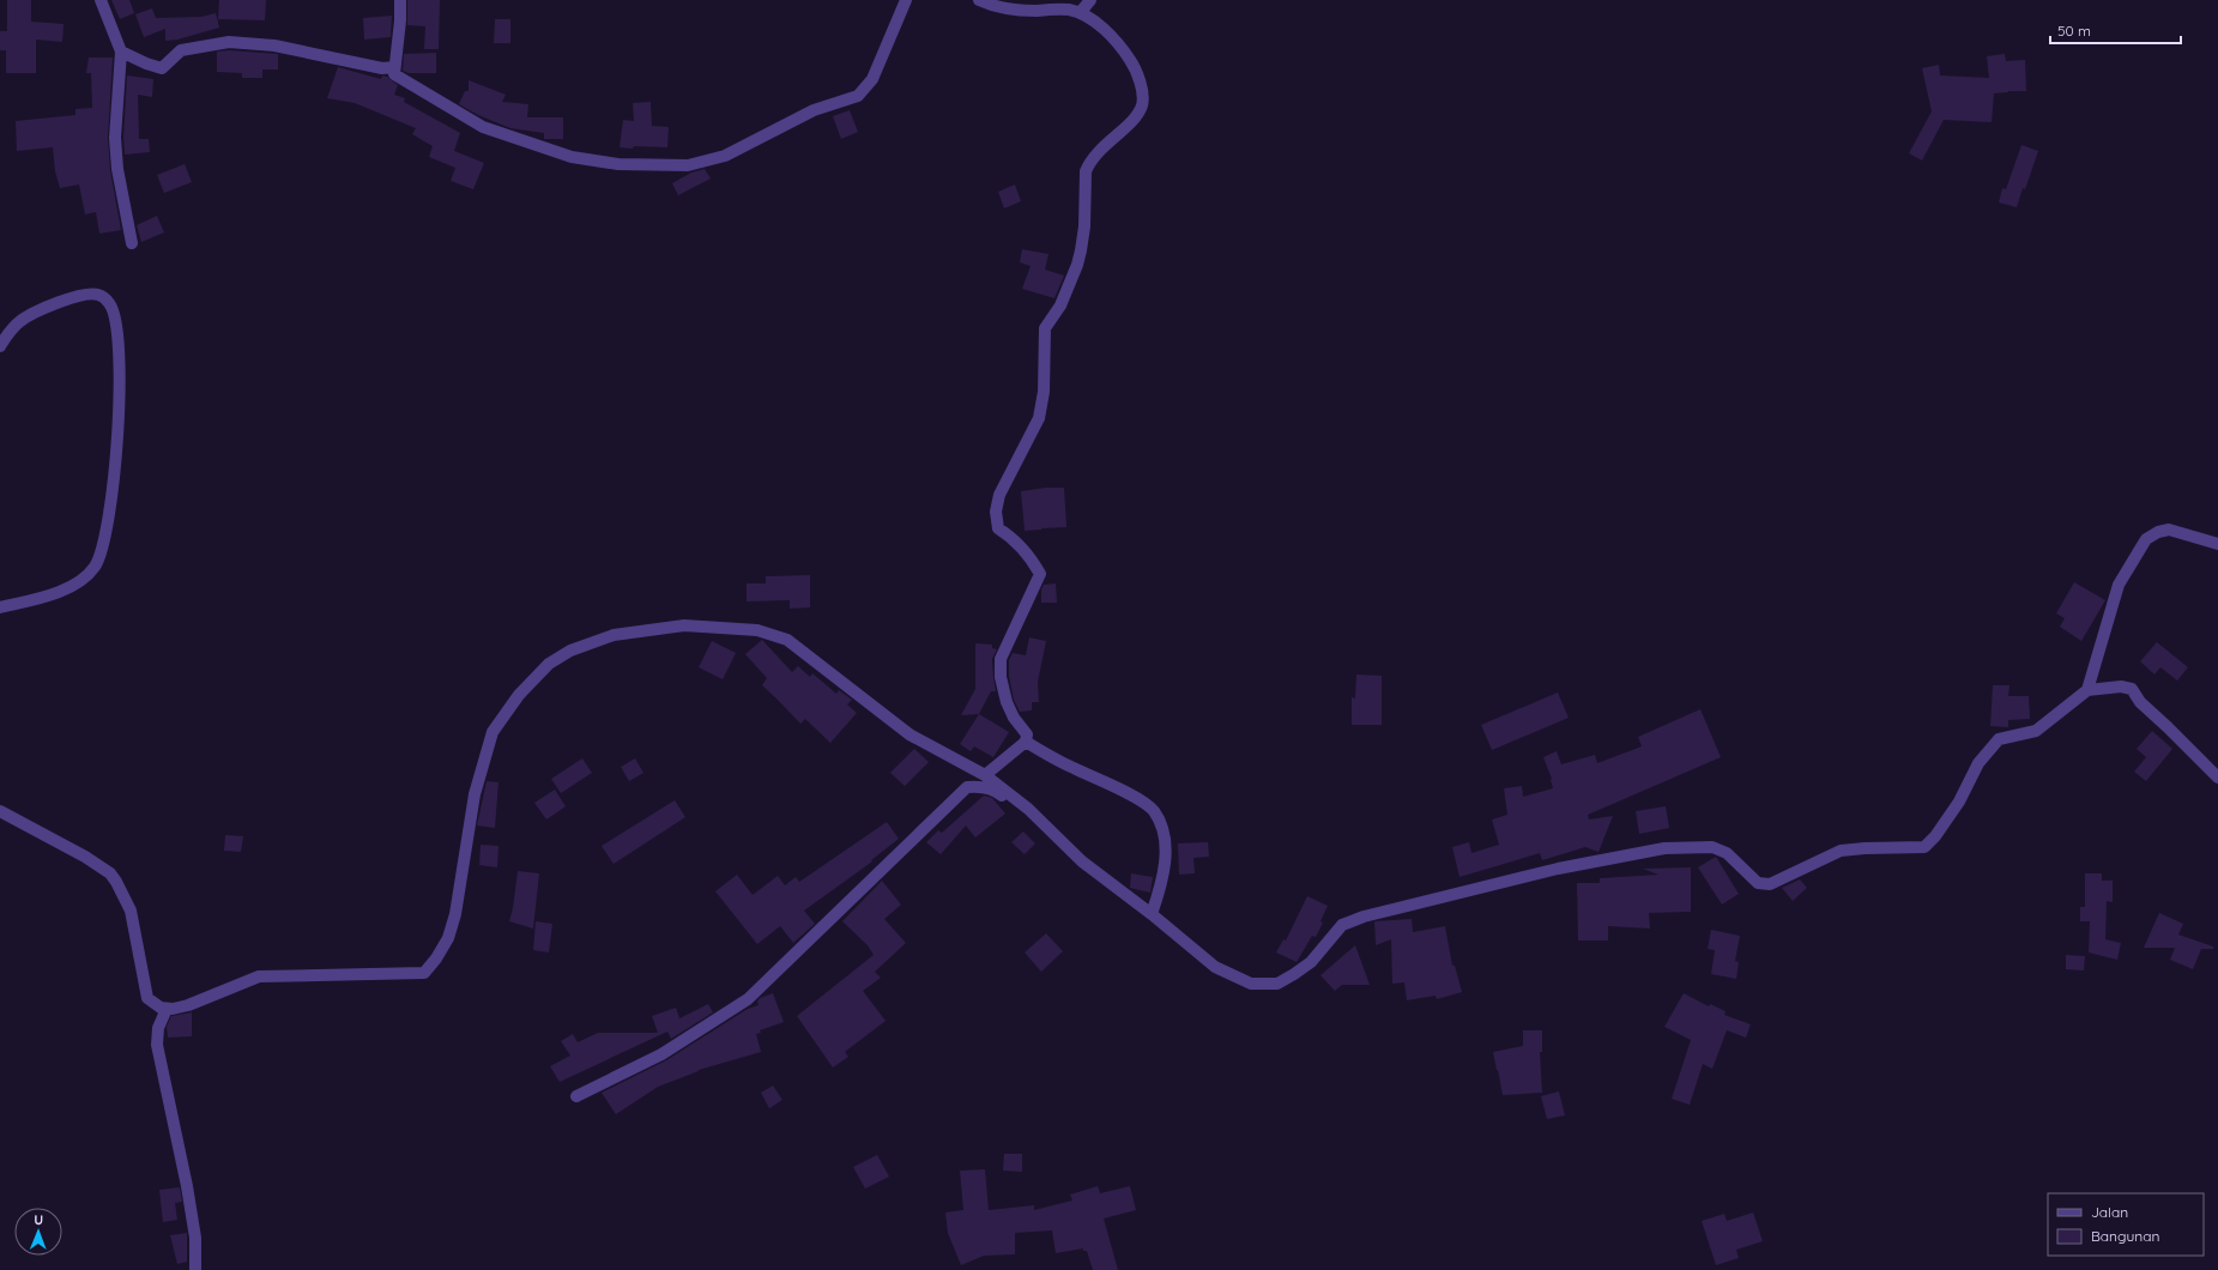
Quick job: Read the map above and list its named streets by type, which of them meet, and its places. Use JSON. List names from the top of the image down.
{
  "legend": ["Jalan", "Bangunan"],
  "scale_bar": "50 m",
  "north": "top"
}
